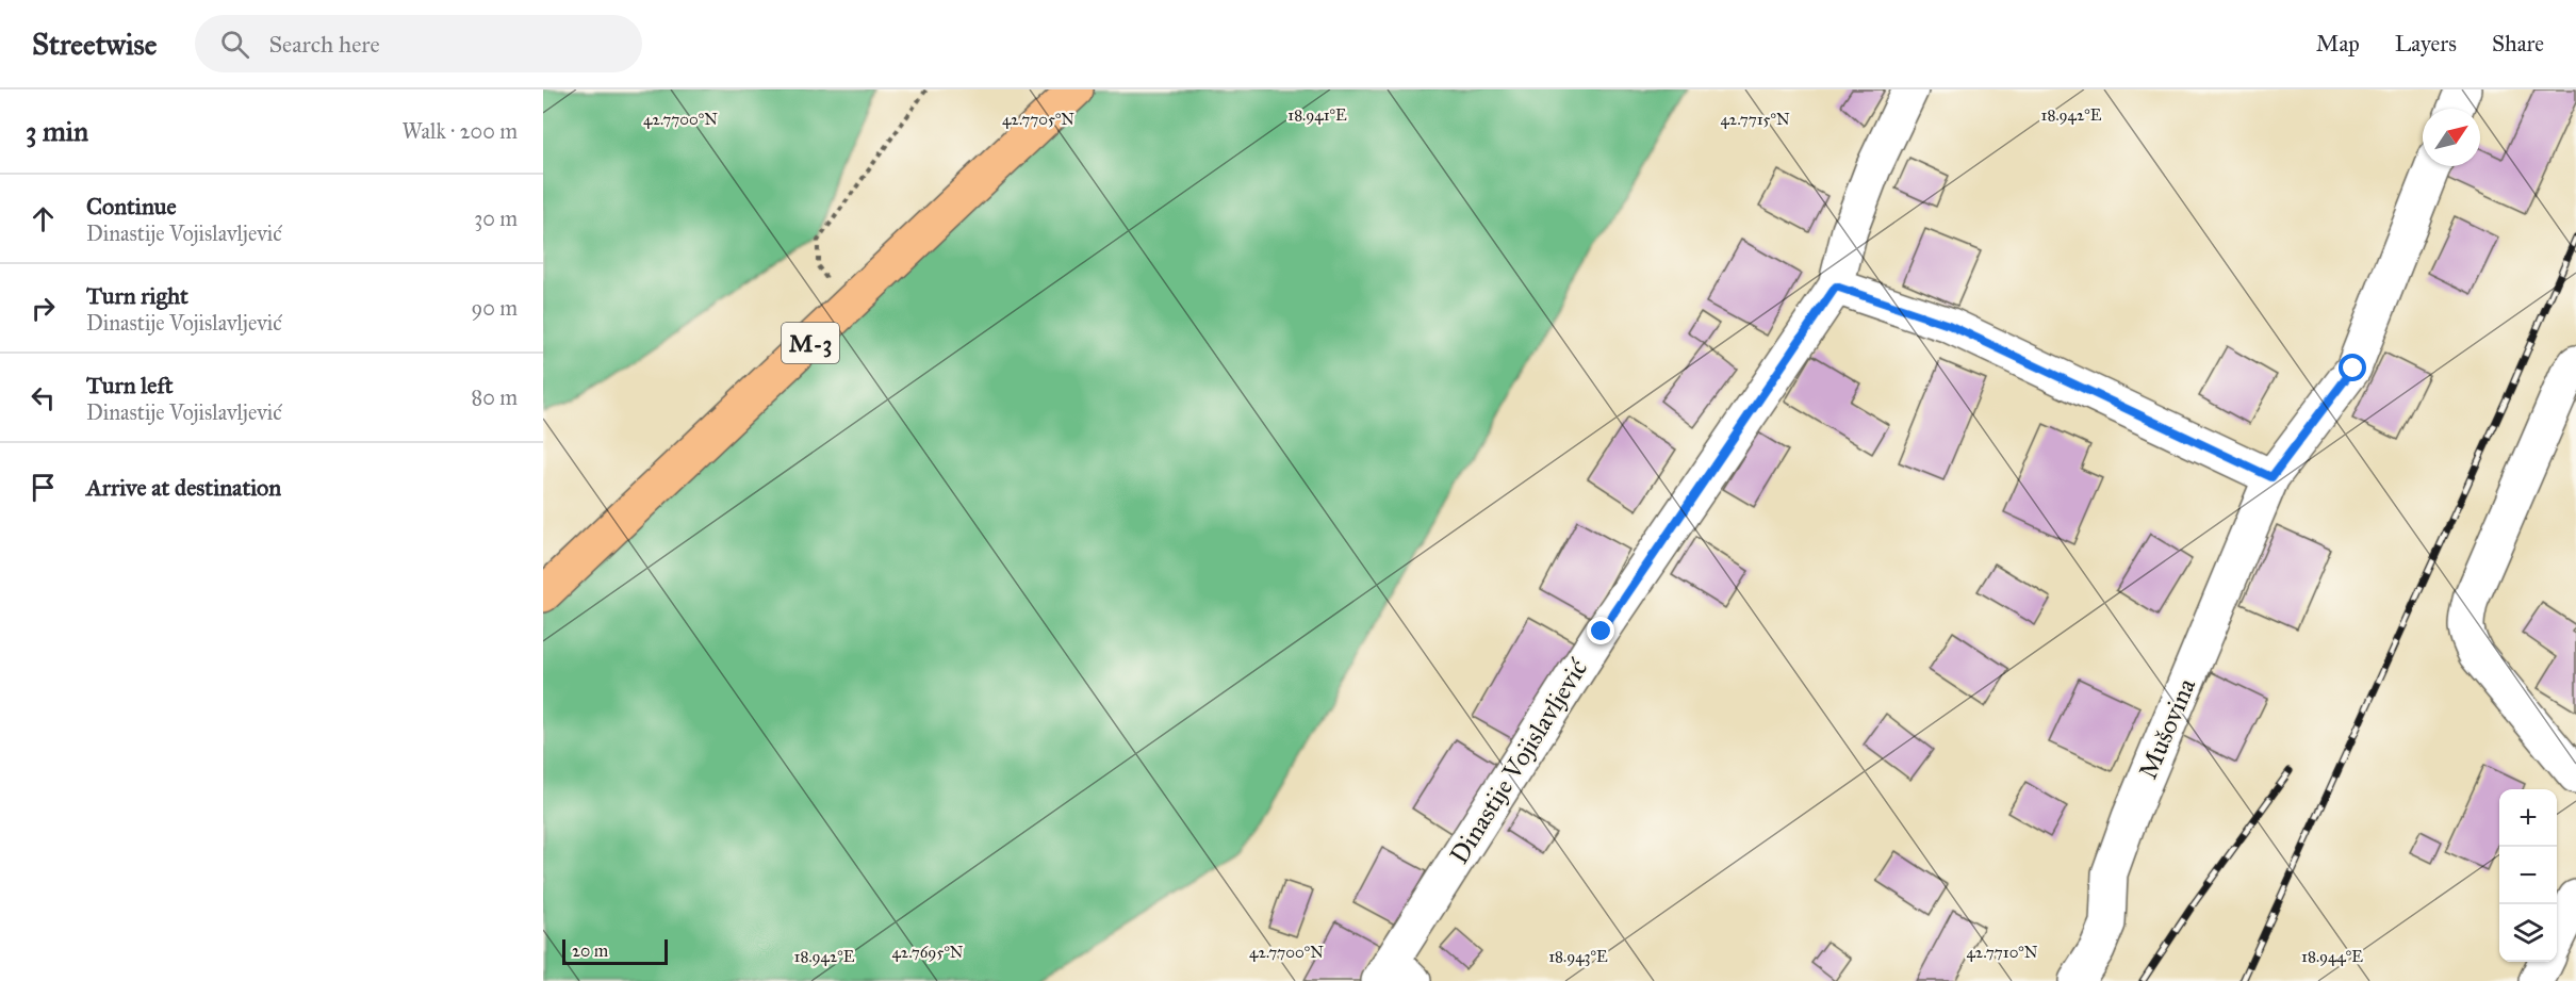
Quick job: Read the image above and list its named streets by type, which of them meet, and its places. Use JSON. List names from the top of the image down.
{
  "streets": {
    "main road": ["M-3"],
    "street": ["Mušovina", "Dinastije Vojislavljević"]
  },
  "scale_bar": "20 m",
  "north": "top right",
  "page": {
    "header": "Streetwise",
    "search": "Search here",
    "nav": ["Map", "Layers", "Share"],
    "heading": ["3 min", "Walk · 200 m"],
    "list": [
      ["Continue", "Dinastije Vojislavljević", "30 m"],
      ["Turn right", "Dinastije Vojislavljević", "90 m"],
      ["Turn left", "Dinastije Vojislavljević", "80 m"],
      "Arrive at destination"
    ],
    "map_buttons": ["+", "−"],
    "scale": "20 m"
  },
  "coordinates": [
    "18.942°E",
    "18.941°E",
    "42.7700°N",
    "42.7705°N",
    "42.7715°N",
    "42.7695°N",
    "42.7710°N",
    "18.943°E",
    "18.944°E"
  ]
}
